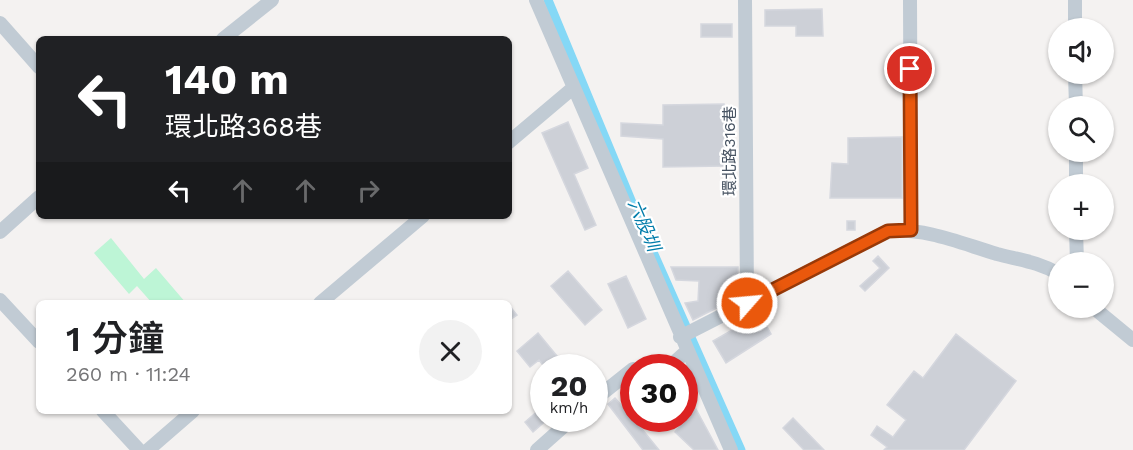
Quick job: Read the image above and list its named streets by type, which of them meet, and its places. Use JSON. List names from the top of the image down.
{
  "streets": {
    "street": ["環北路316巷"]
  },
  "water": ["六股圳"],
  "page": {
    "map_buttons": ["+", "−"],
    "turn": ["140 m", "環北路368巷"],
    "heading": ["1 分鐘", "260 m · 11:24"],
    "speed": "20 km/h",
    "limit": "30"
  }
}
